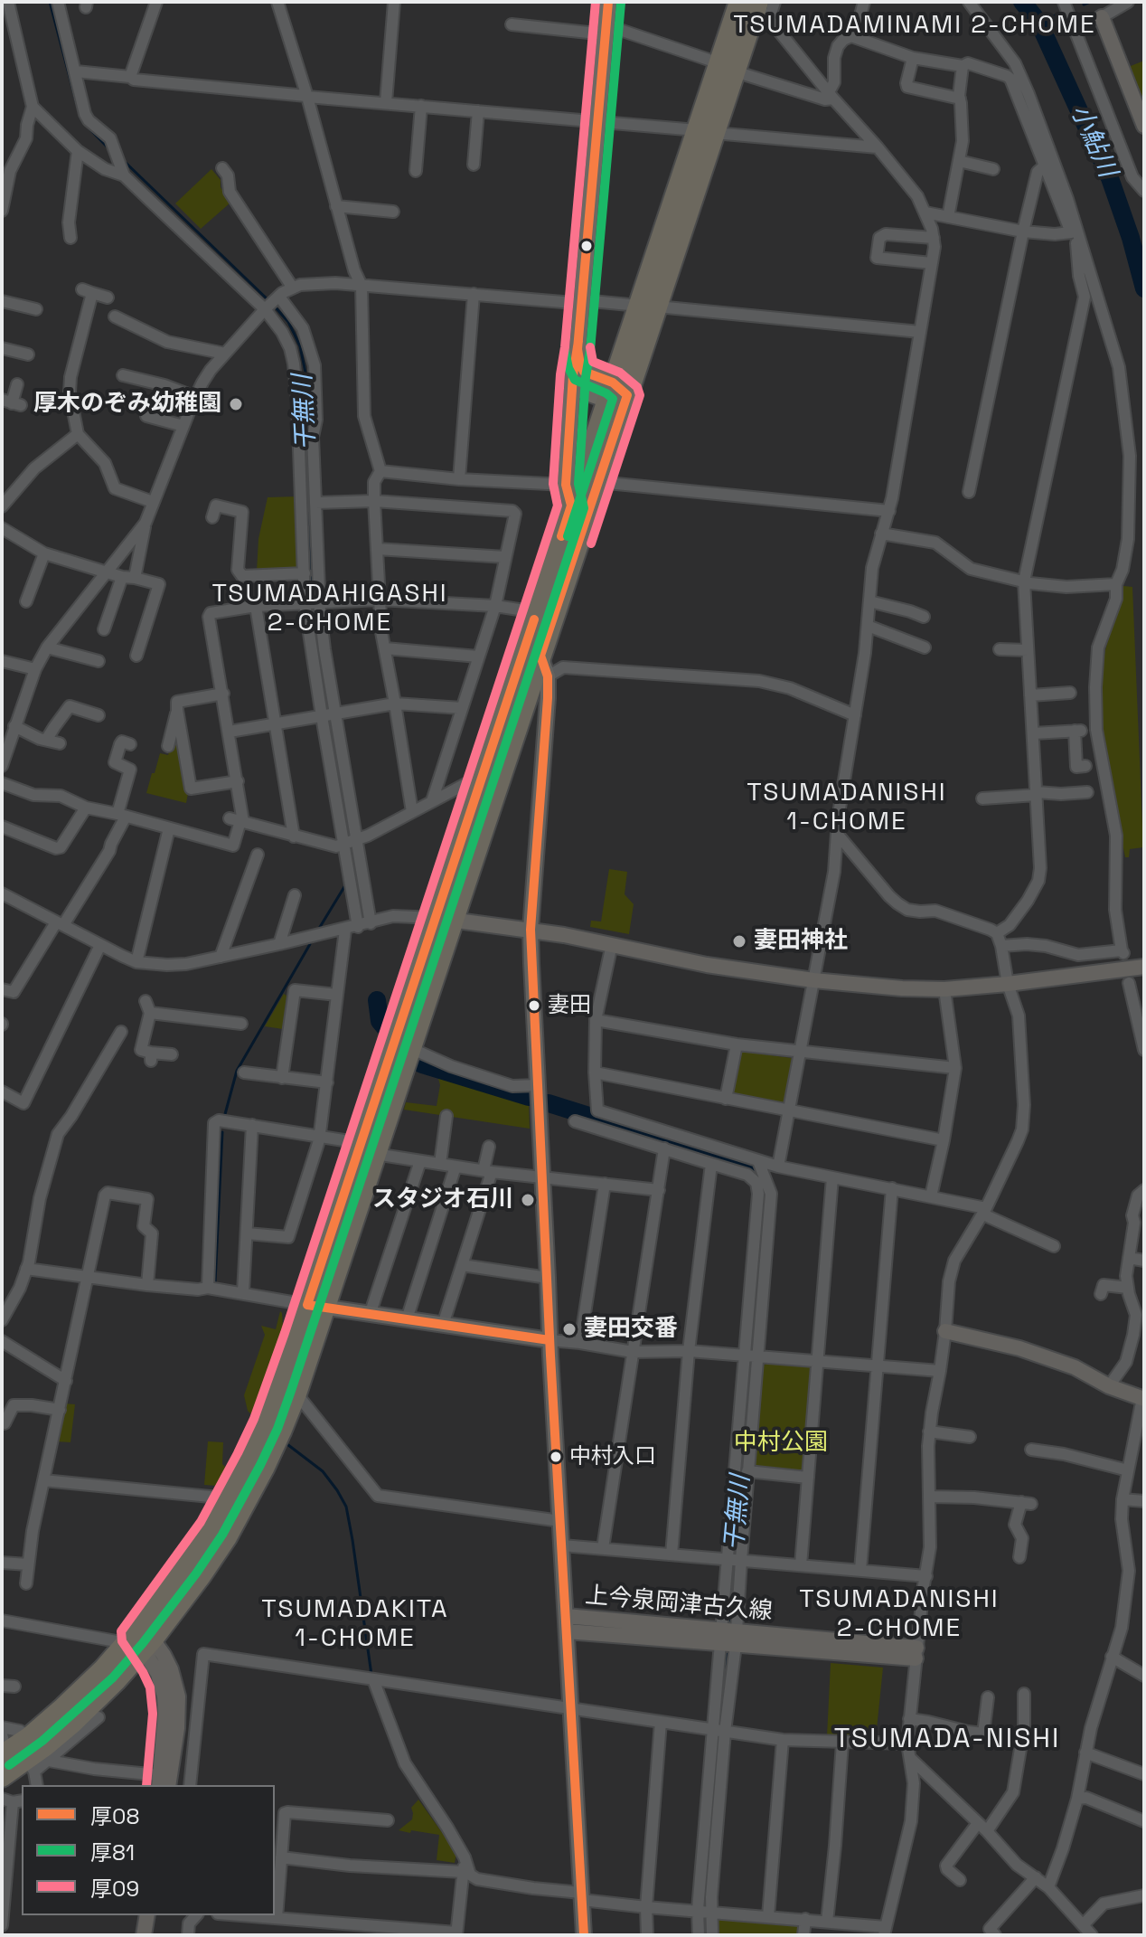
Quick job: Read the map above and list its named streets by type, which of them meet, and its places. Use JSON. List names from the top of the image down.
{
  "streets": {
    "street": ["上今泉岡津古久線"]
  },
  "districts": [
    "TSUMADAMINAMI 2-CHOME",
    "TSUMADAHIGASHI 2-CHOME",
    "TSUMADANISHI 1-CHOME",
    "TSUMADANISHI 2-CHOME",
    "TSUMADAKITA 1-CHOME",
    "TSUMADA-NISHI"
  ],
  "water": ["小鮎川", "干無川"],
  "parks": ["中村公園"],
  "places": [
    "厚木のぞみ幼稚園",
    "妻田神社",
    "妻田",
    "スタジオ石川",
    "妻田交番",
    "中村入口"
  ],
  "lines": ["transit line 厚08", "transit line 厚09", "transit line 厚81"],
  "legend": ["厚08", "厚81", "厚09"]
}
